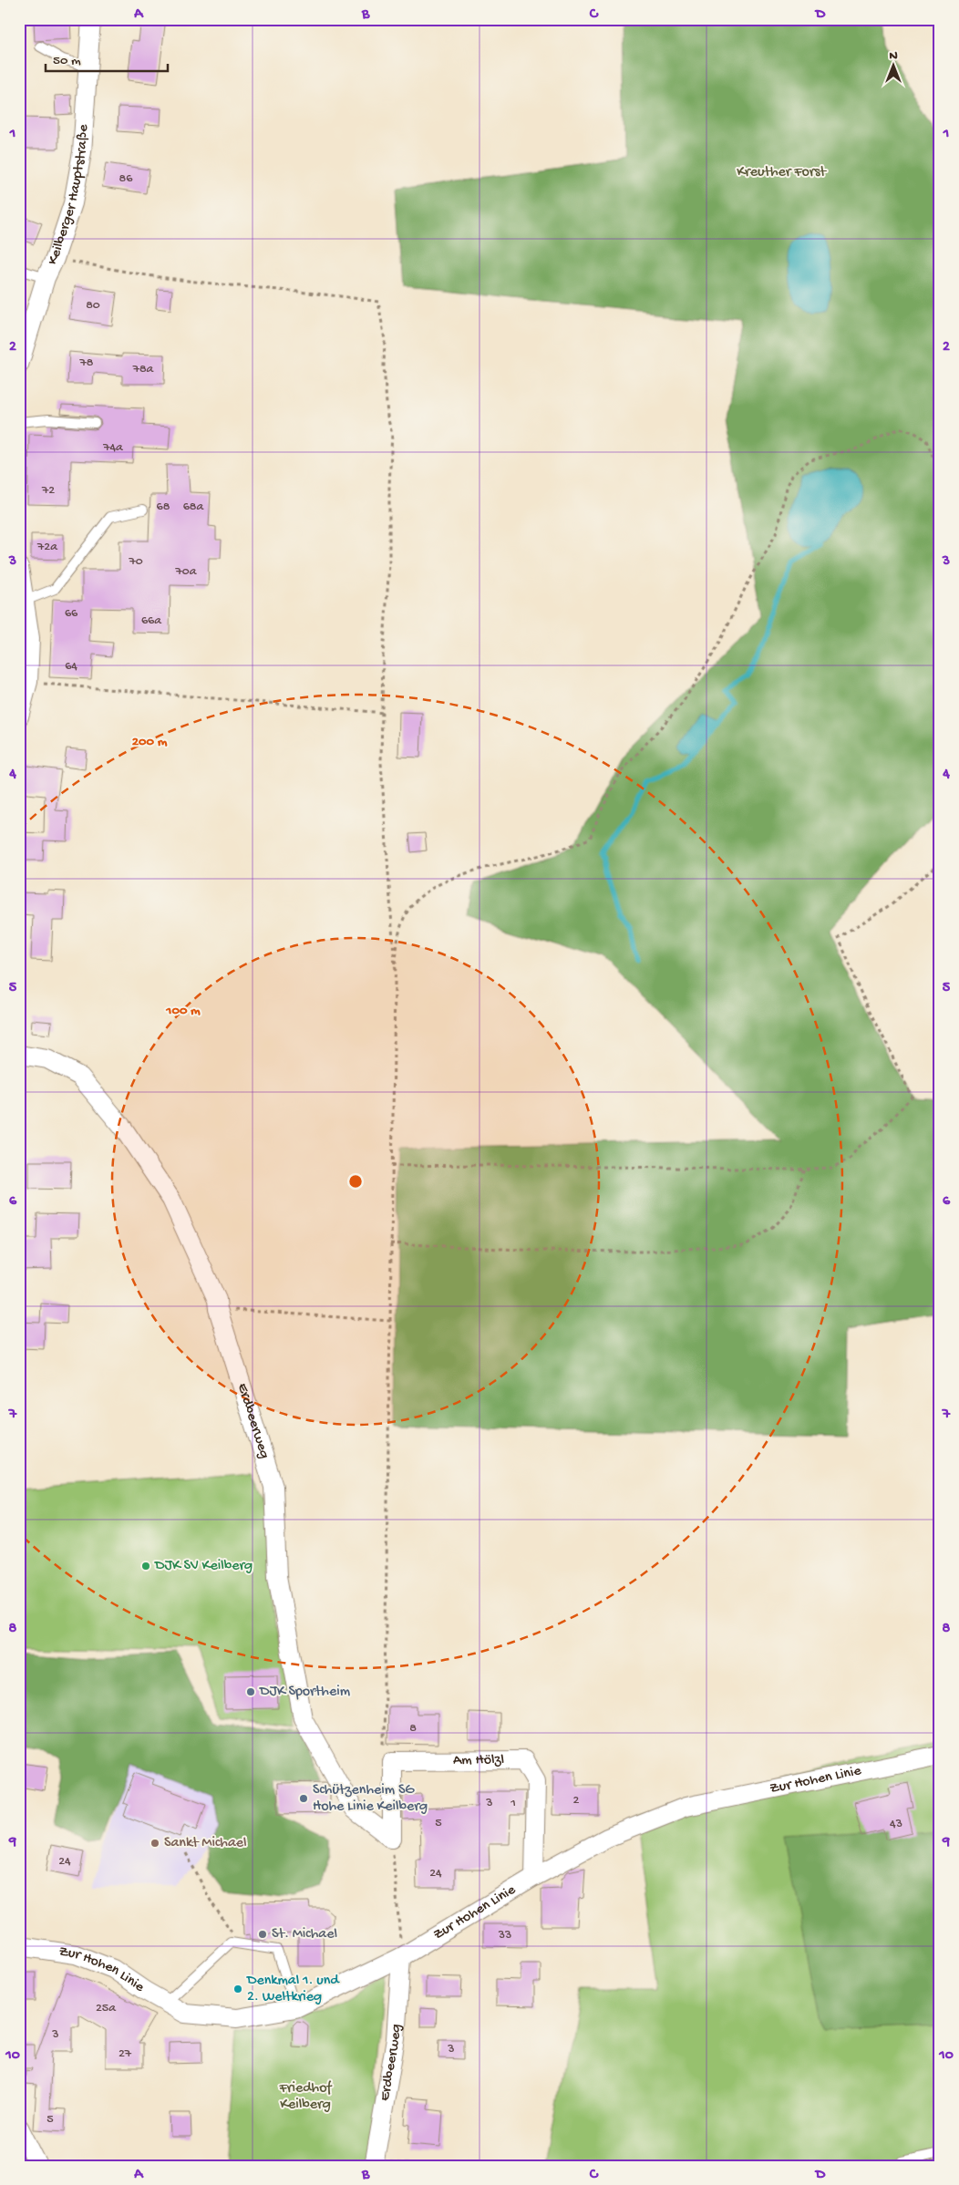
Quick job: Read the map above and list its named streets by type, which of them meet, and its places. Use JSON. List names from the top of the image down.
{
  "streets": {
    "street": [
      "Keilberger Hauptstraße",
      "Erdbeerweg",
      "Am Hölzl",
      "Zur Hohen Linie"
    ]
  },
  "crossings": [
    ["Erdbeerweg", "Zur Hohen Linie"],
    ["Am Hölzl", "Zur Hohen Linie"]
  ],
  "parks": ["Kreuther Forst", "Friedhof Keilberg"],
  "places": [
    "DJK SV Keilberg",
    "DJK Sportheim",
    "Schützenheim SG Hohe Linie Keilberg",
    "Sankt Michael",
    "St. Michael",
    "Denkmal 1. und 2. Weltkrieg"
  ],
  "house_numbers": [
    "86",
    "80",
    "78",
    "78a",
    "74a",
    "72",
    "68",
    "68a",
    "72a",
    "70",
    "70a",
    "66",
    "66a",
    "64",
    "8",
    "2",
    "3",
    "1",
    "5",
    "43",
    "24",
    "24",
    "33",
    "25a",
    "3",
    "3",
    "27",
    "5"
  ],
  "scale_bar": "50 m",
  "north": "top",
  "grid": {
    "columns": [
      "A",
      "B",
      "C",
      "D"
    ],
    "rows": [
      "1",
      "2",
      "3",
      "4",
      "5",
      "6",
      "7",
      "8",
      "9",
      "10"
    ]
  },
  "rings": ["200 m", "100 m"]
}
